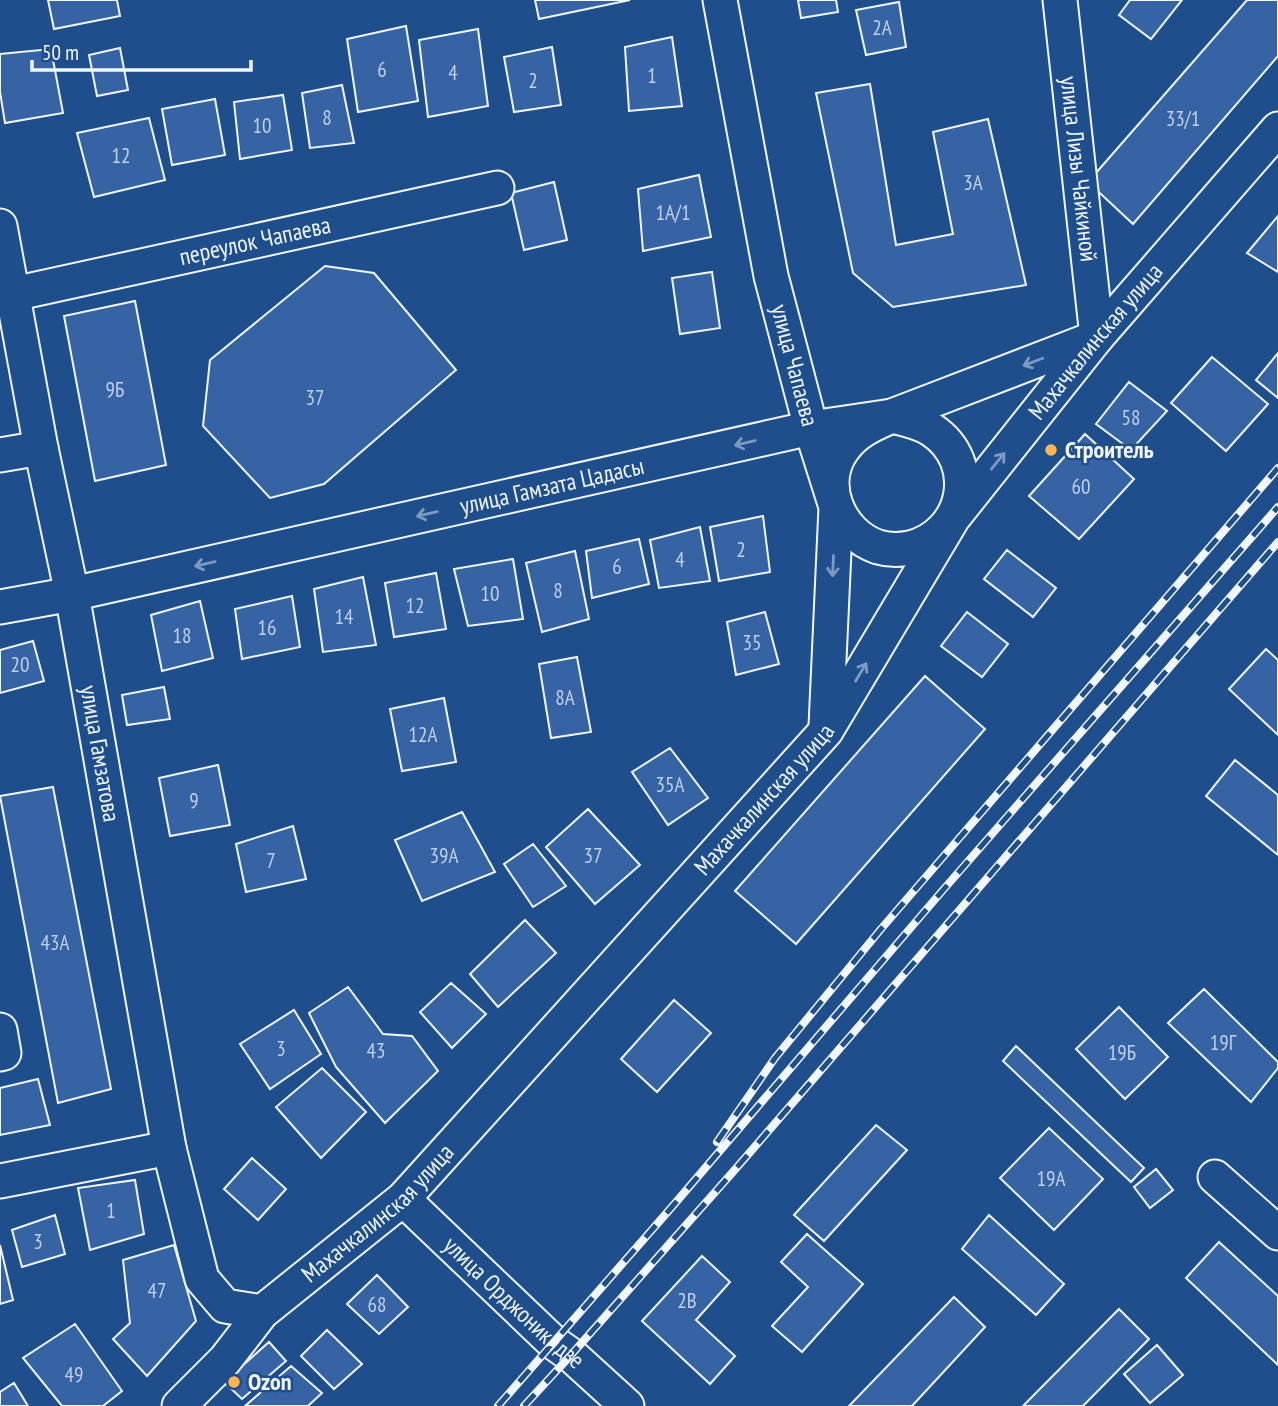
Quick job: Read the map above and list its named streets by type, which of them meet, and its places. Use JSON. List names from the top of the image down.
{
  "streets": {
    "street": [
      "улица Лизы Чайкиной",
      "переулок Чапаева",
      "Махачкалинская улица",
      "улица Чапаева",
      "улица Гамзата Цадасы",
      "улица Гамзатова",
      "улица Орджоникидзе"
    ]
  },
  "crossings": [
    ["улица Лизы Чайкиной", "Махачкалинская улица"],
    ["улица Лизы Чайкиной", "улица Гамзата Цадасы"],
    ["переулок Чапаева", "улица Гамзатова"],
    ["Махачкалинская улица", "улица Чапаева"],
    ["Махачкалинская улица", "улица Гамзата Цадасы"],
    ["Махачкалинская улица", "улица Гамзатова"],
    ["Махачкалинская улица", "улица Орджоникидзе"],
    ["улица Чапаева", "улица Гамзата Цадасы"],
    ["улица Гамзата Цадасы", "улица Гамзатова"]
  ],
  "one_way": ["улица Гамзата Цадасы"],
  "places": ["Строитель", "Ozon"],
  "house_numbers": [
    "2А",
    "6",
    "4",
    "1",
    "2",
    "8",
    "33/1",
    "10",
    "12",
    "3А",
    "1А/1",
    "9Б",
    "37",
    "58",
    "60",
    "2",
    "4",
    "6",
    "8",
    "10",
    "12",
    "14",
    "16",
    "18",
    "35",
    "20",
    "8А",
    "12А",
    "35А",
    "9",
    "39А",
    "37",
    "7",
    "43А",
    "19Г",
    "3",
    "43",
    "19Б",
    "19А",
    "1",
    "3",
    "47",
    "2В",
    "68",
    "49"
  ],
  "scale_bar": "50 m"
}
